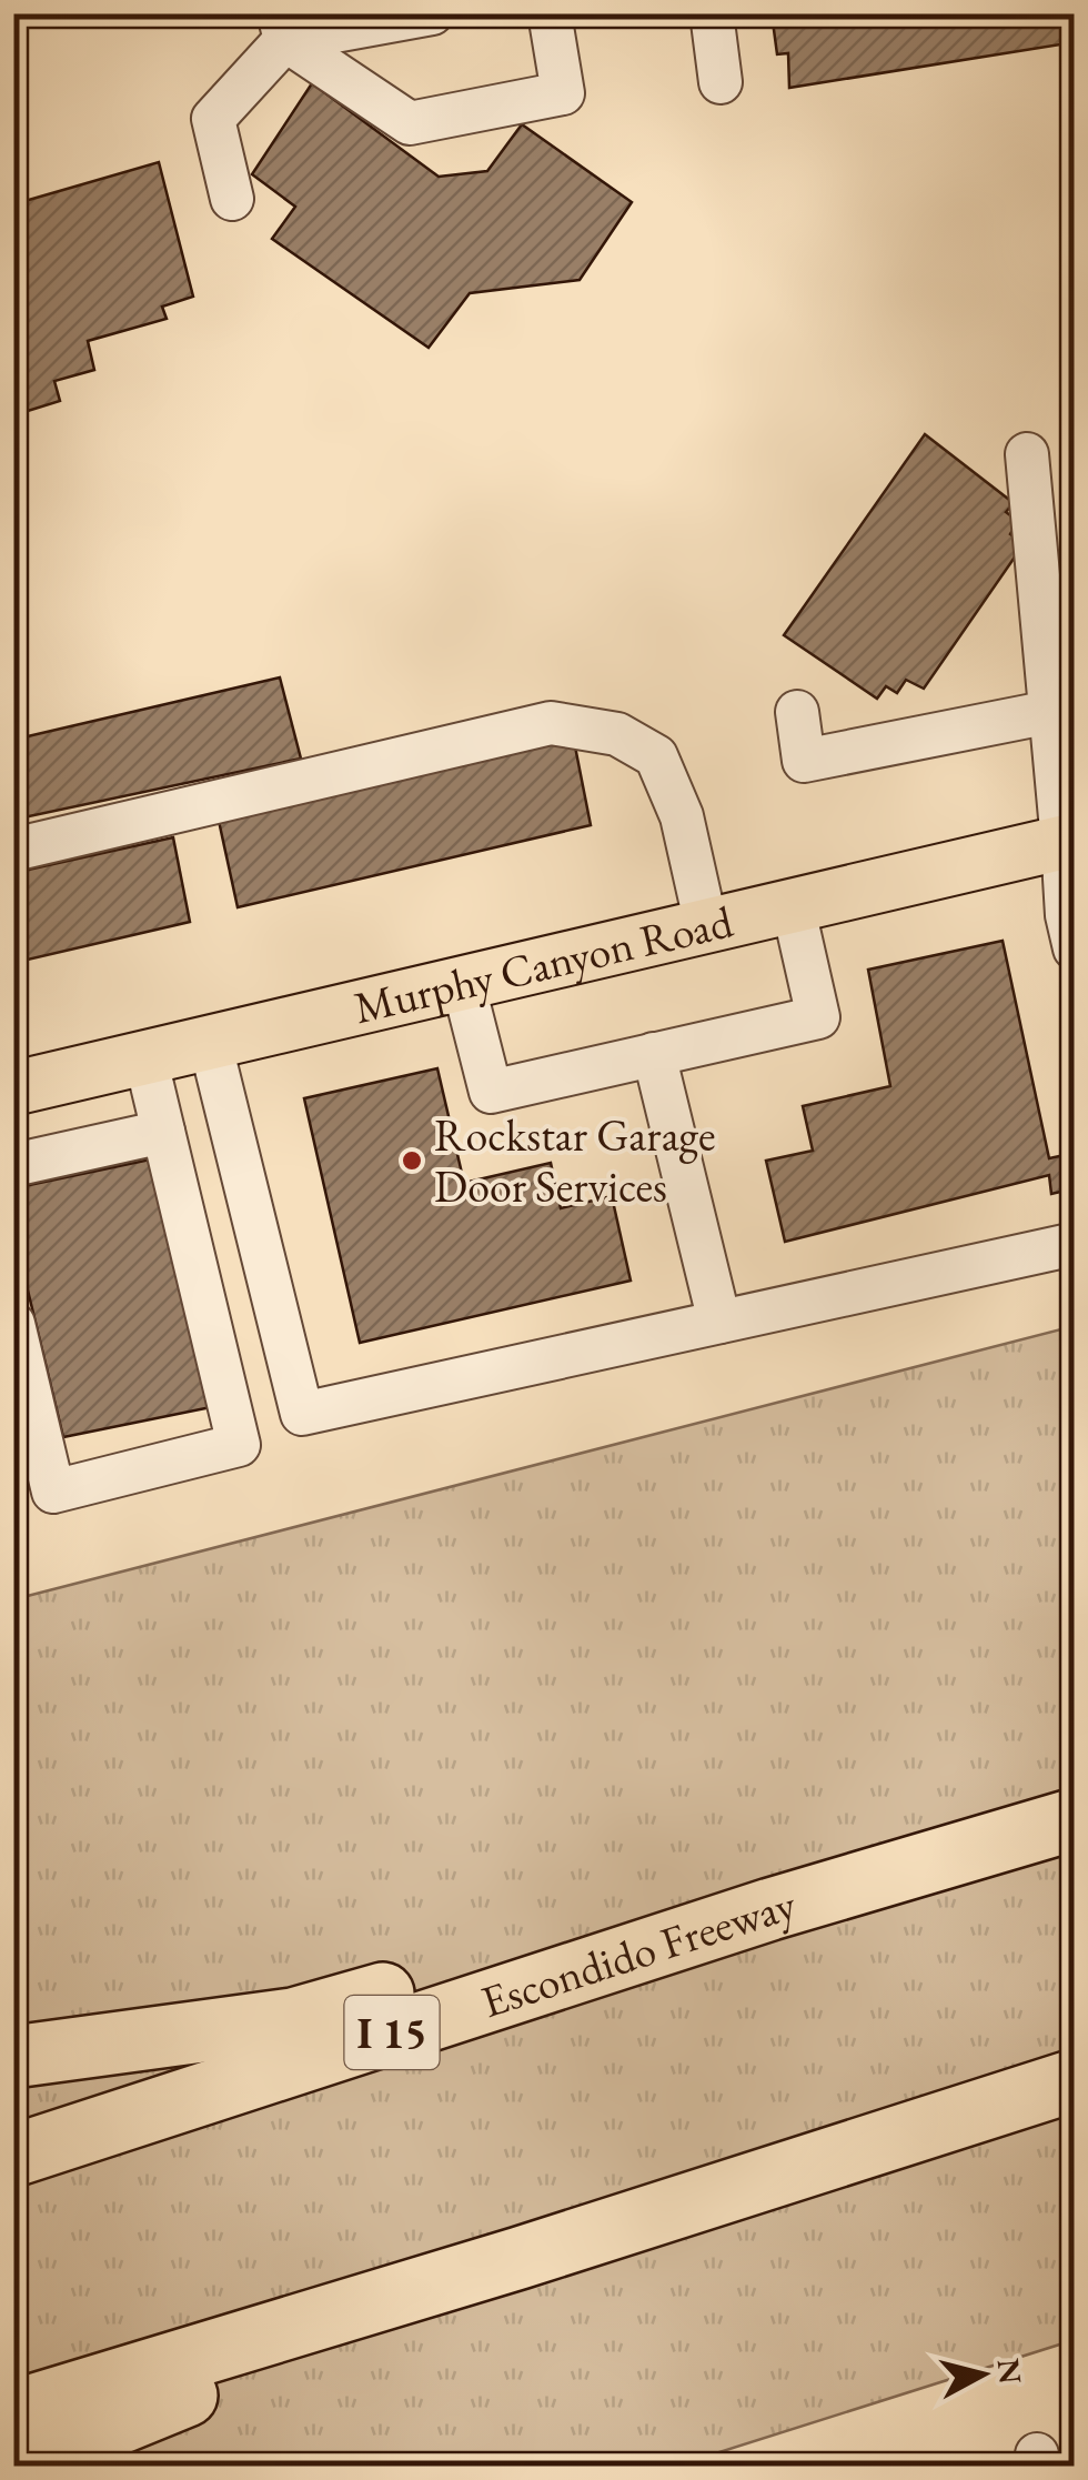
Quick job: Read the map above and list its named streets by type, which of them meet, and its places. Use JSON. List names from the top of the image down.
{
  "streets": {
    "highway": ["Escondido Freeway", "I 15"],
    "main road": ["Murphy Canyon Road"]
  },
  "places": ["Rockstar Garage Door Services"],
  "north": "right"
}
